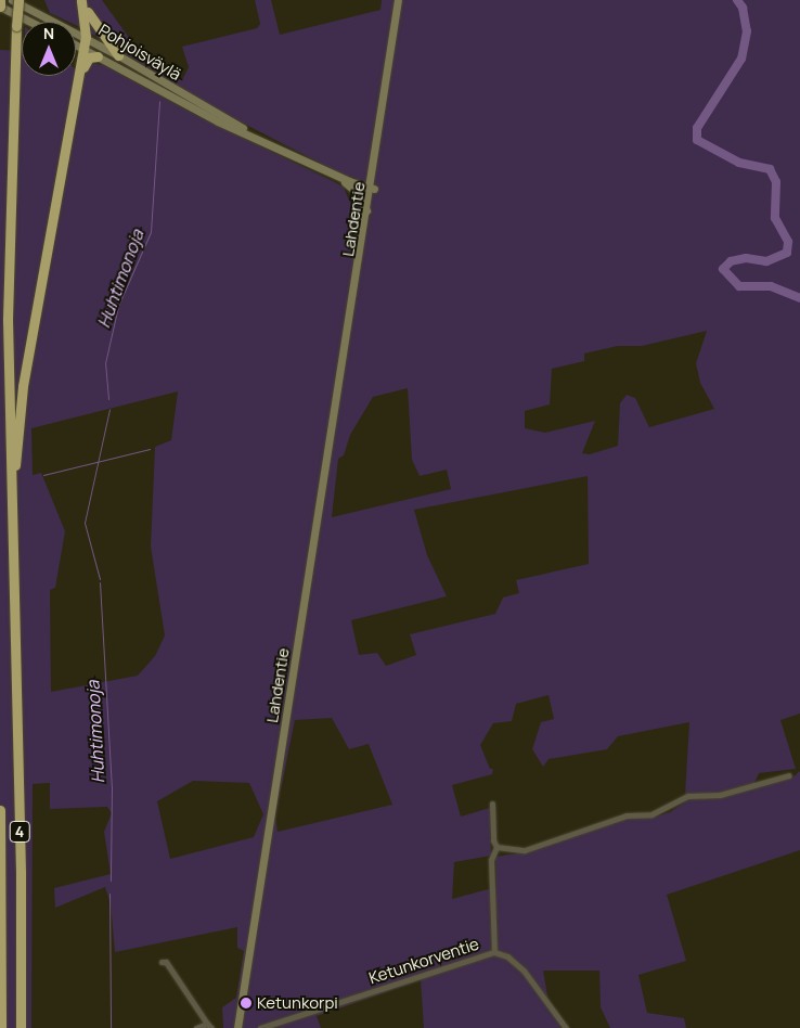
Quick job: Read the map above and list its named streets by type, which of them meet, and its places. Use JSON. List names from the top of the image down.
{
  "streets": {
    "highway": ["4"],
    "main road": ["Pohjoisväylä", "Lahdentie"],
    "street": ["Ketunkorventie"]
  },
  "crossings": [
    ["Pohjoisväylä", "Lahdentie"]
  ],
  "water": ["Huhtimonoja"],
  "places": ["Ketunkorpi"],
  "north": "top"
}
